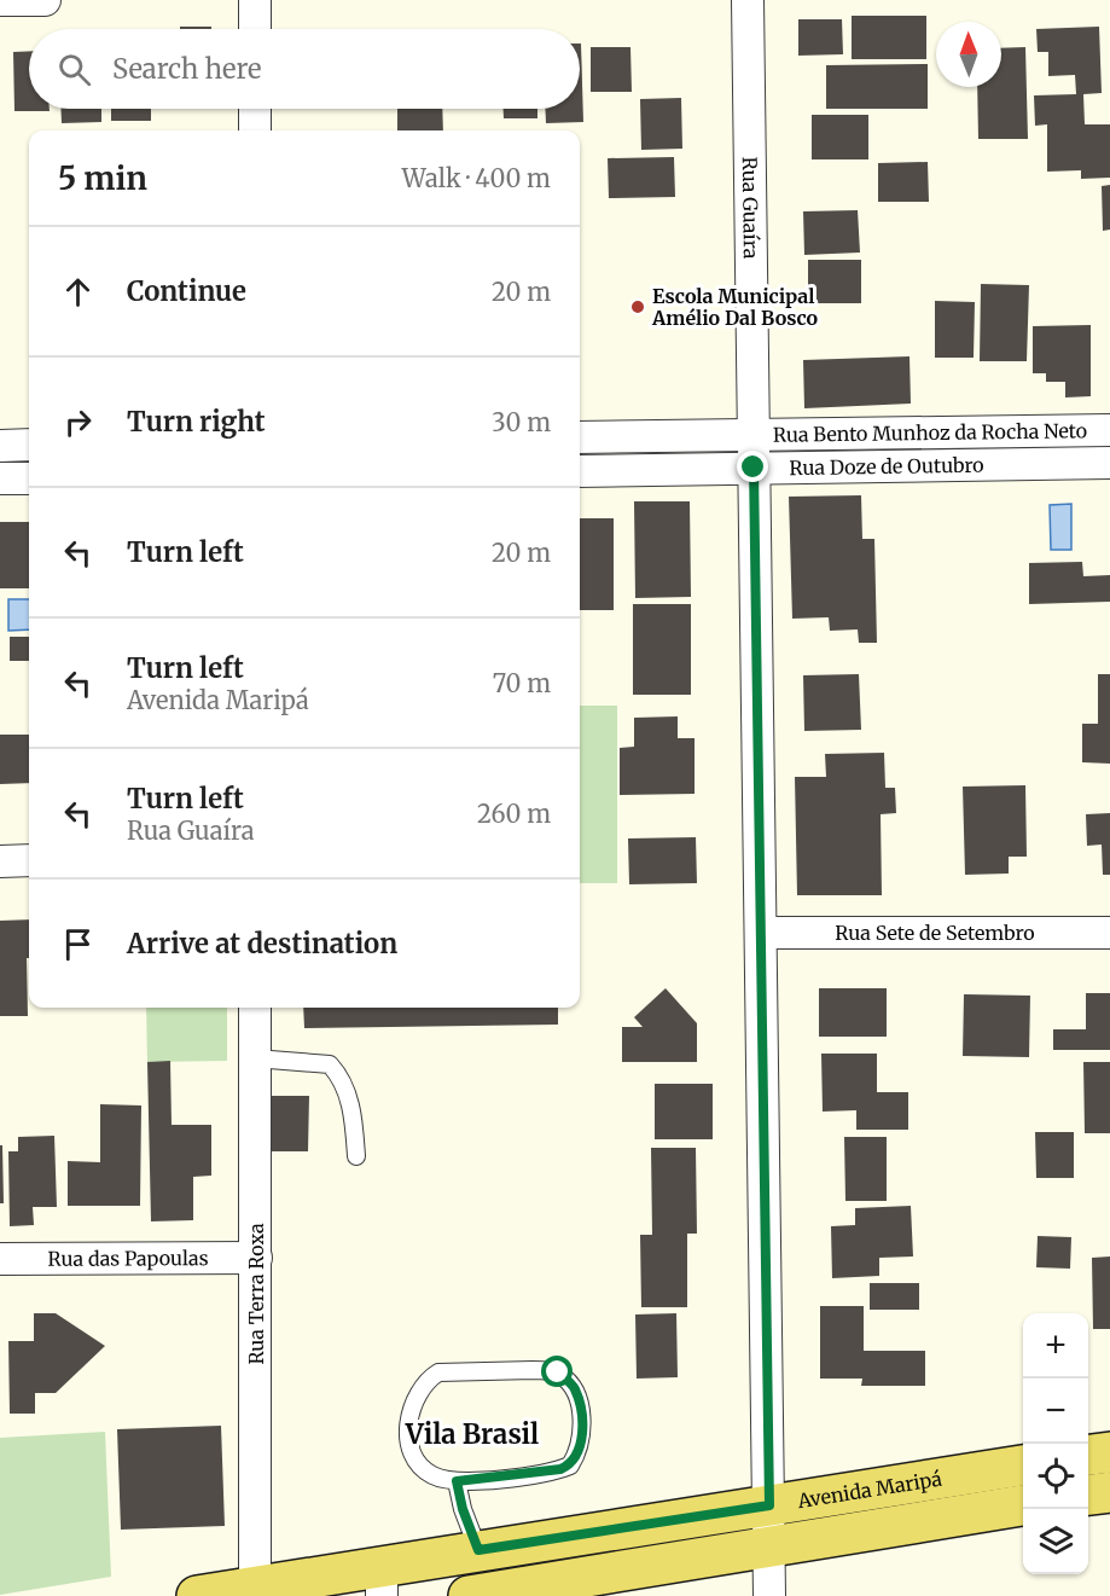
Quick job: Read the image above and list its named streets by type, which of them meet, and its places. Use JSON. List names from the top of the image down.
{
  "streets": {
    "main road": ["Avenida Maripá"],
    "street": [
      "Rua Guaíra",
      "Rua Bento Munhoz da Rocha Neto",
      "Rua Doze de Outubro",
      "Rua Sete de Setembro",
      "Rua das Papoulas",
      "Rua Terra Roxa"
    ]
  },
  "crossings": [
    ["Rua Guaíra", "Rua Bento Munhoz da Rocha Neto"],
    ["Rua Guaíra", "Rua Doze de Outubro"],
    ["Rua Guaíra", "Rua Sete de Setembro"],
    ["Rua Guaíra", "Avenida Maripá"],
    ["Rua das Papoulas", "Rua Terra Roxa"],
    ["Rua Terra Roxa", "Avenida Maripá"]
  ],
  "districts": ["Vila Brasil"],
  "places": ["Escola Municipal Amélio Dal Bosco"],
  "north": "top",
  "page": {
    "search": "Search here",
    "heading": ["5 min", "Walk · 400 m"],
    "list": [
      ["Continue", "20 m"],
      ["Turn right", "30 m"],
      ["Turn left", "20 m"],
      ["Turn left", "Avenida Maripá", "70 m"],
      ["Turn left", "Rua Guaíra", "260 m"],
      "Arrive at destination"
    ],
    "map_buttons": ["+", "−"]
  }
}
